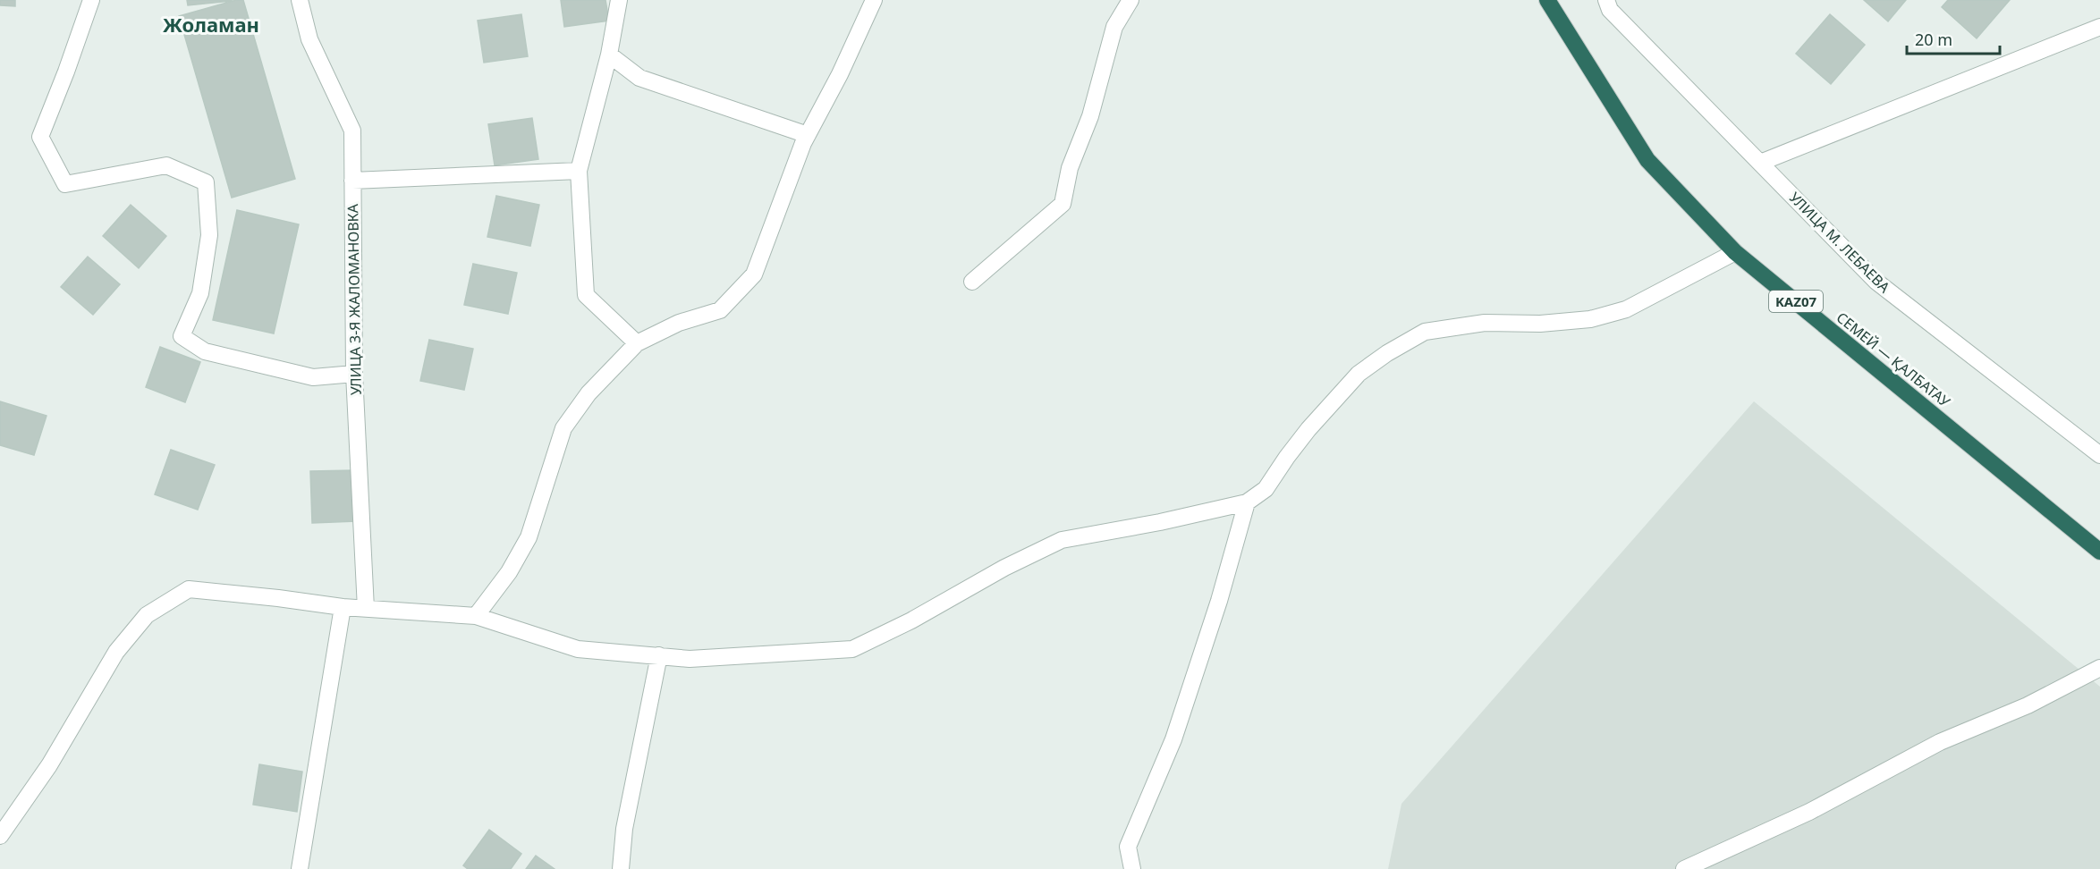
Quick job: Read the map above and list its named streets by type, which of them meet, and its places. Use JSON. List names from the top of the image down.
{
  "streets": {
    "highway": ["KAZ07", "СЕМЕЙ — ҚАЛБАТАУ"],
    "street": ["УЛИЦА М. ЛЕБАЕВА", "УЛИЦА 3-Я ЖАЛОМАНОВКА"]
  },
  "districts": ["Жоламан"],
  "scale_bar": "20 m"
}
